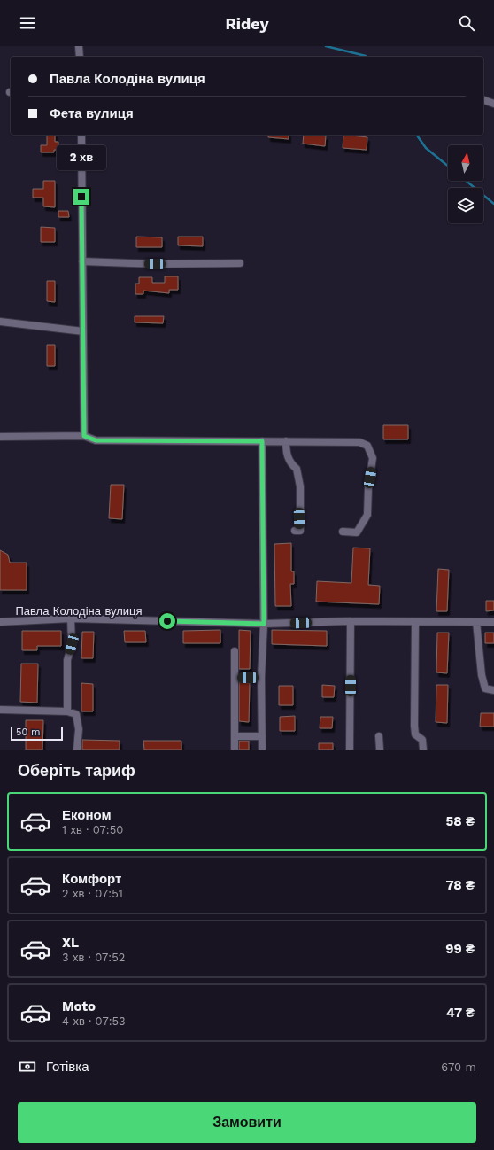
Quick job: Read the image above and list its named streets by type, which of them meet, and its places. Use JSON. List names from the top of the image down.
{
  "streets": {
    "street": ["Павла Колодіна вулиця"]
  },
  "scale_bar": "50 m",
  "north": "top",
  "page": {
    "header": "Ridey",
    "banner": ["Павла Колодіна вулиця", "Фета вулиця"],
    "bubble": "2 хв",
    "scale": "50 m",
    "heading": "Оберіть тариф",
    "list": [
      {
        "name": "Економ",
        "note": "1 хв · 07:50",
        "value": "58 ₴"
      },
      {
        "name": "Комфорт",
        "note": "2 хв · 07:51",
        "value": "78 ₴"
      },
      {
        "name": "XL",
        "note": "3 хв · 07:52",
        "value": "99 ₴"
      },
      {
        "name": "Moto",
        "note": "4 хв · 07:53",
        "value": "47 ₴"
      }
    ],
    "pay": ["Готівка", "670 m"],
    "buttons": "Замовити"
  }
}
